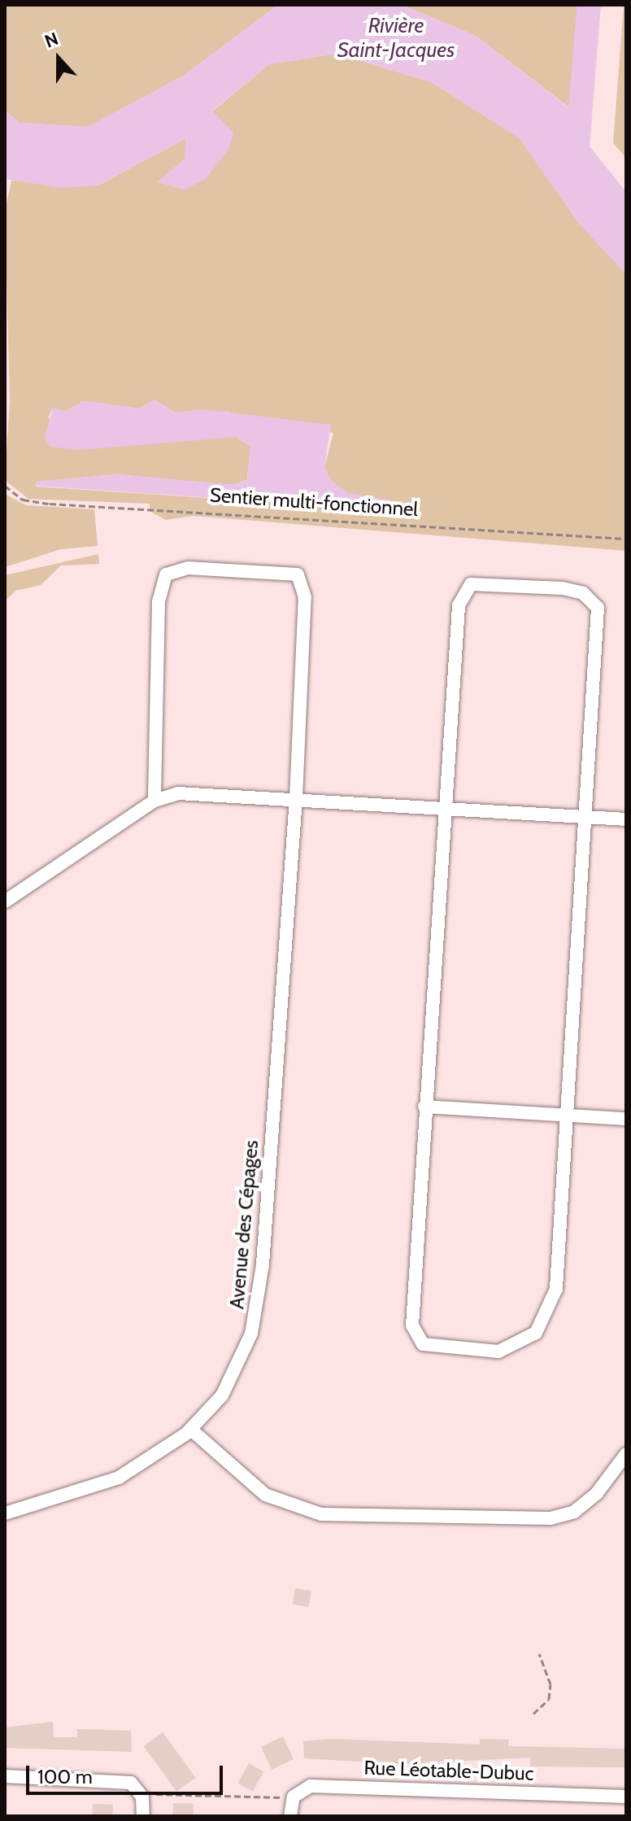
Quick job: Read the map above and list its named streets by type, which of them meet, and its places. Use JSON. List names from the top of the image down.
{
  "streets": {
    "street": ["Avenue des Cépages", "Rue Léotable-Dubuc"],
    "path": ["Sentier multi-fonctionnel"]
  },
  "water": ["Rivière Saint-Jacques"],
  "scale_bar": "100 m",
  "north": "top"
}
